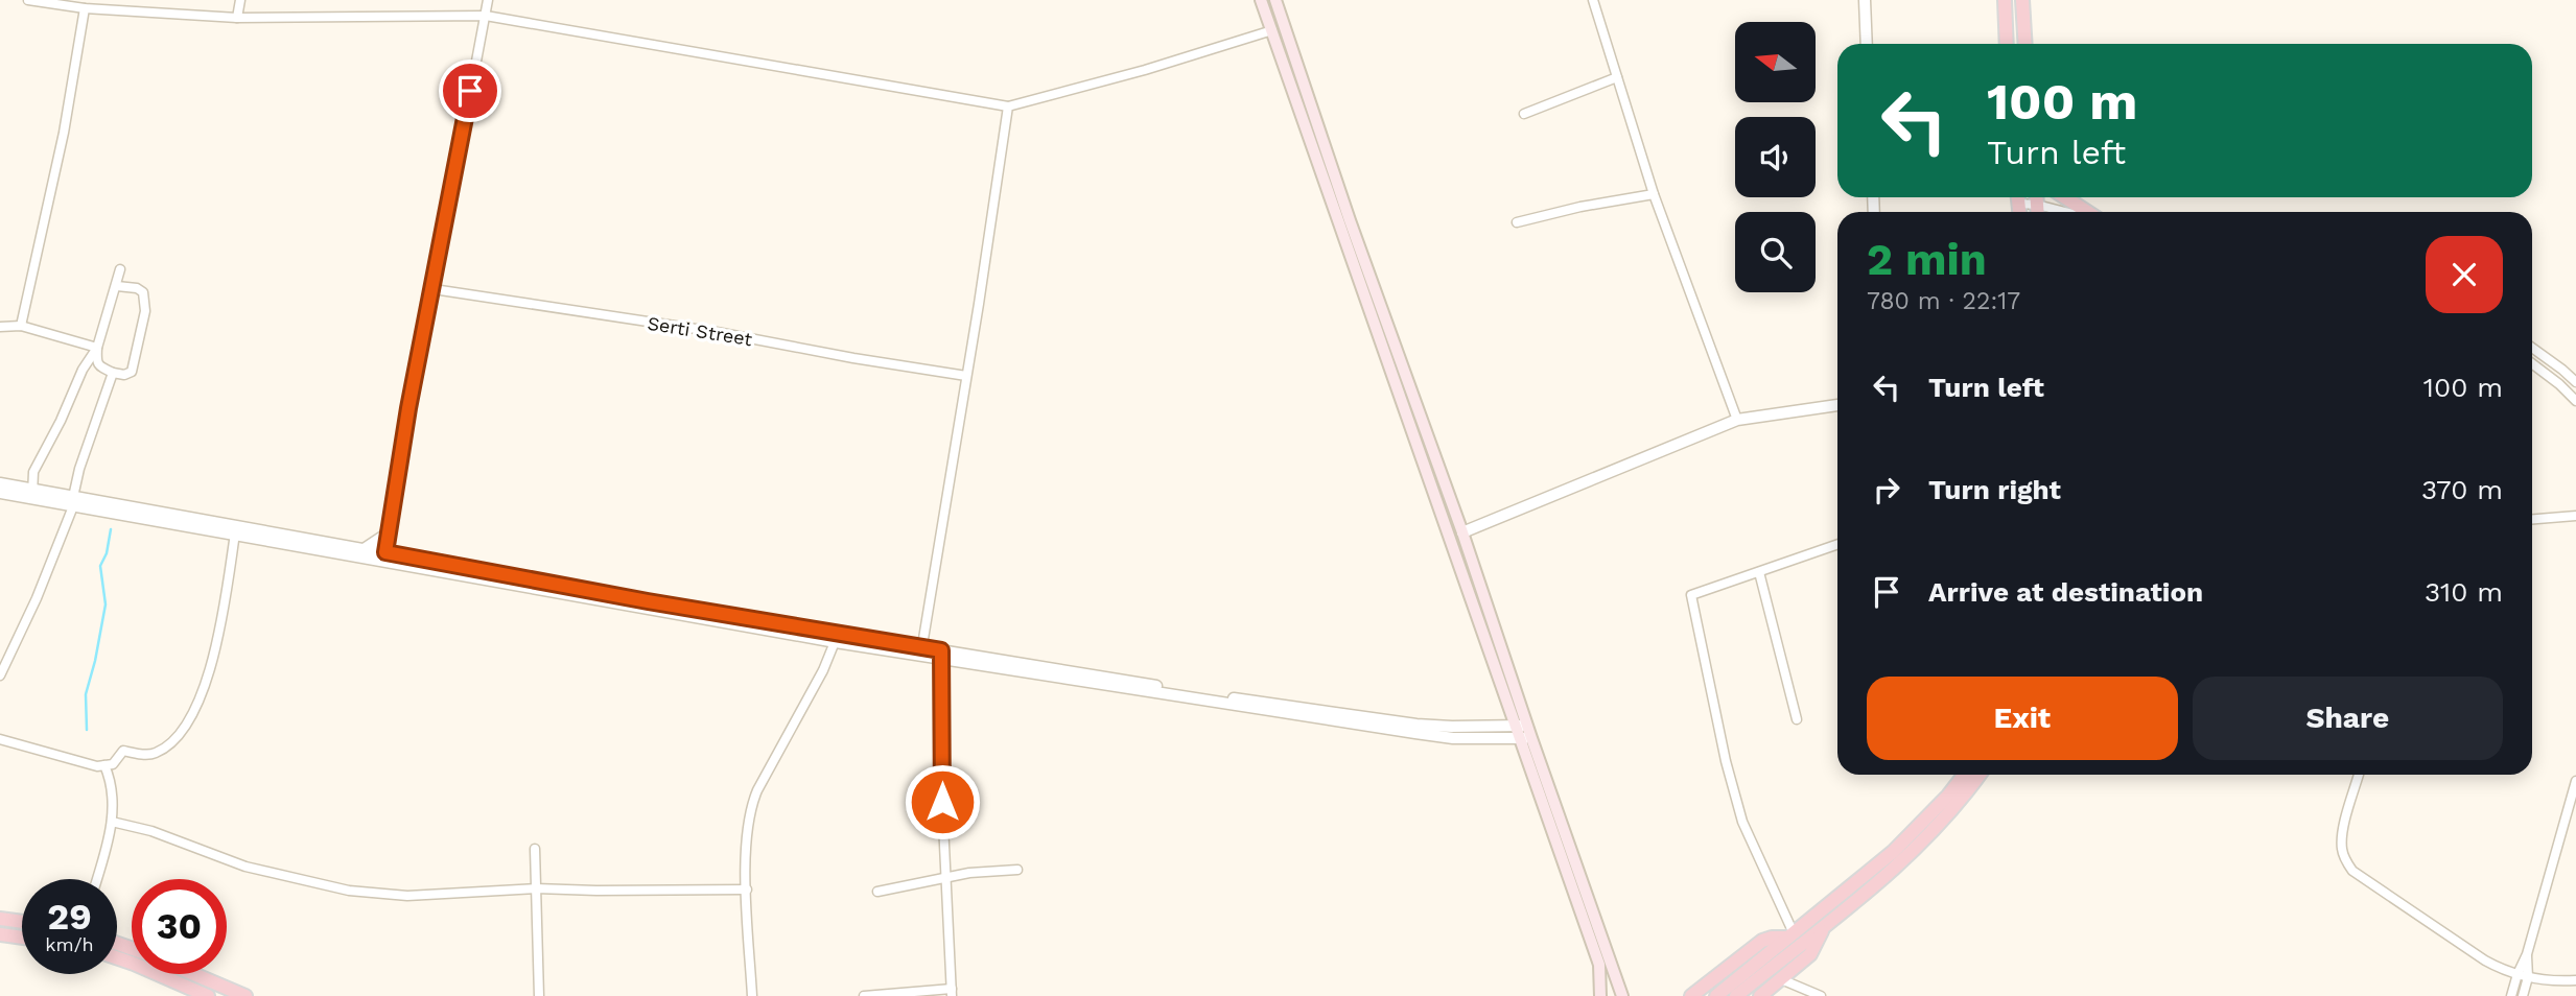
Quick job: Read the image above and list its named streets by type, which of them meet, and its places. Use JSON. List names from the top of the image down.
{
  "streets": {
    "street": ["Serti Street"]
  },
  "north": "left",
  "page": {
    "turn": ["100 m", "Turn left"],
    "heading": ["2 min", "780 m · 22:17"],
    "list": [
      {
        "name": "Turn left",
        "value": "100 m"
      },
      {
        "name": "Turn right",
        "value": "370 m"
      },
      {
        "name": "Arrive at destination",
        "value": "310 m"
      }
    ],
    "buttons": ["Exit", "Share"],
    "speed": "29 km/h",
    "limit": "30"
  }
}
